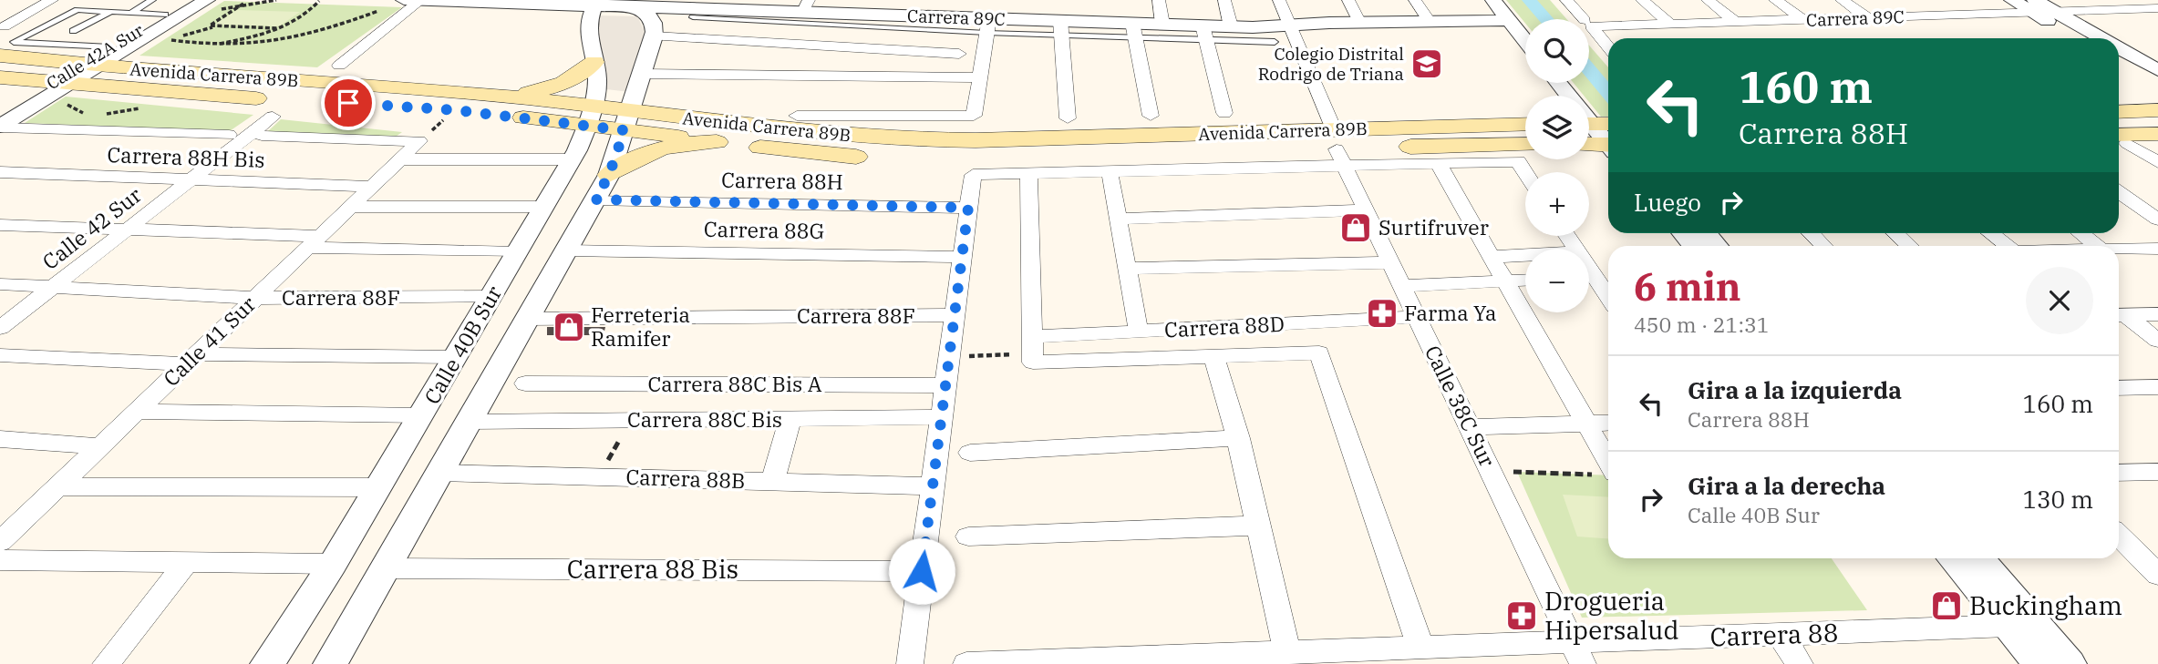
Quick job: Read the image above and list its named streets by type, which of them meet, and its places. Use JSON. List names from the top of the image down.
{
  "streets": {
    "main road": ["Avenida Carrera 89B"],
    "street": [
      "Carrera 89C",
      "Calle 42A Sur",
      "Carrera 88H Bis",
      "Carrera 88H",
      "Calle 42 Sur",
      "Carrera 88G",
      "Carrera 88F",
      "Carrera 88D",
      "Calle 41 Sur",
      "Calle 40B Sur",
      "Carrera 88C Bis A",
      "Calle 38C Sur",
      "Carrera 88C Bis",
      "Carrera 88B",
      "Carrera 88 Bis",
      "Carrera 88"
    ]
  },
  "crossings": [
    ["Carrera 89C", "Calle 40B Sur"],
    ["Carrera 89C", "Calle 38C Sur"],
    ["Calle 42A Sur", "Avenida Carrera 89B"],
    ["Avenida Carrera 89B", "Calle 40B Sur"],
    ["Avenida Carrera 89B", "Calle 38C Sur"],
    ["Carrera 88H Bis", "Calle 42 Sur"],
    ["Carrera 88H Bis", "Calle 41 Sur"],
    ["Carrera 88H", "Calle 40B Sur"],
    ["Calle 42 Sur", "Carrera 88F"],
    ["Carrera 88G", "Calle 40B Sur"],
    ["Carrera 88F", "Calle 41 Sur"],
    ["Carrera 88F", "Calle 40B Sur"],
    ["Carrera 88D", "Calle 38C Sur"],
    ["Carrera 88D", "Carrera 88"],
    ["Calle 40B Sur", "Carrera 88C Bis"],
    ["Calle 40B Sur", "Carrera 88B"],
    ["Calle 40B Sur", "Carrera 88 Bis"],
    ["Calle 38C Sur", "Carrera 88"]
  ],
  "places": {
    "school or university": ["Colegio Distrital Rodrigo de Triana"],
    "shop": ["Surtifruver", "Ferreteria Ramifer", "Buckingham"],
    "pharmacy": ["Farma Ya", "Drogueria Hipersalud"]
  },
  "page": {
    "map_buttons": ["+", "−"],
    "turn": ["160 m", "Carrera 88H"],
    "then": "Luego",
    "heading": ["6 min", "450 m · 21:31"],
    "list": [
      {
        "name": "Gira a la izquierda",
        "note": "Carrera 88H",
        "value": "160 m"
      },
      {
        "name": "Gira a la derecha",
        "note": "Calle 40B Sur",
        "value": "130 m"
      }
    ]
  }
}
